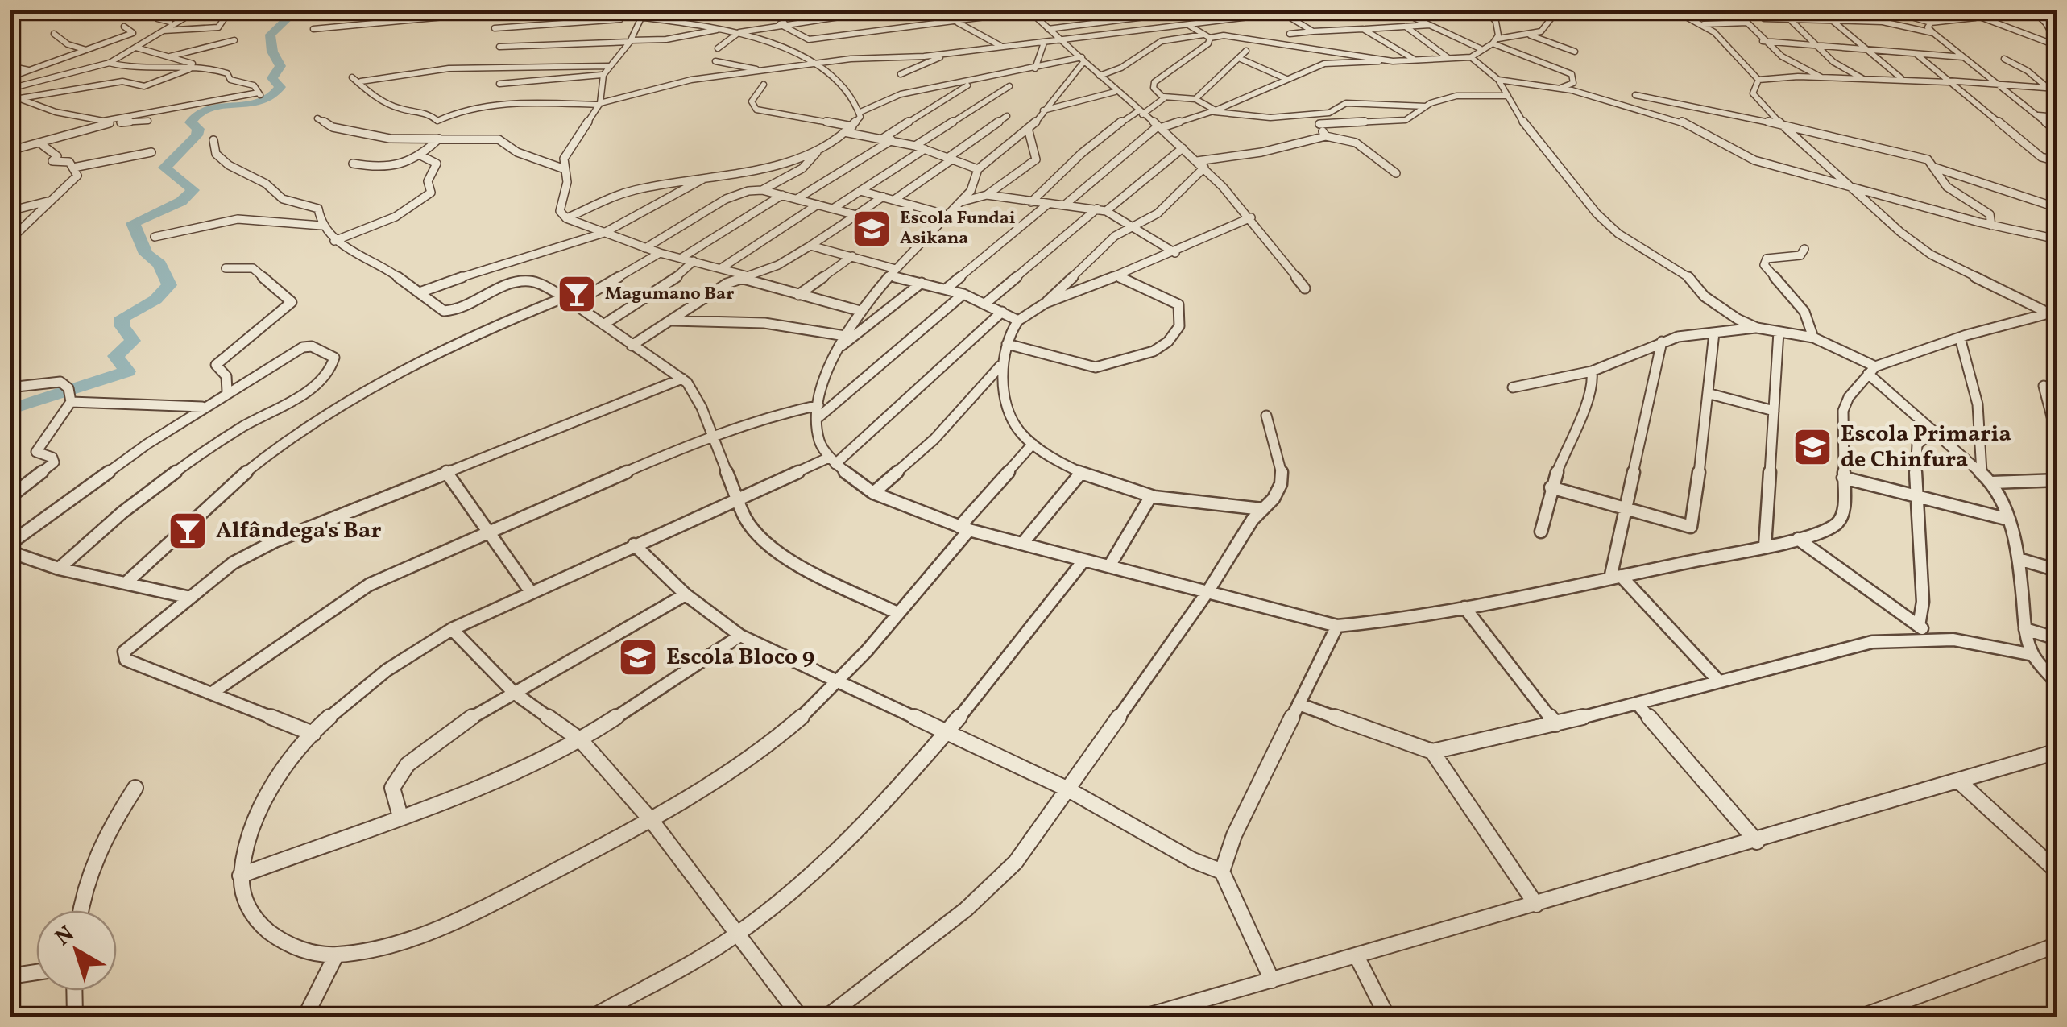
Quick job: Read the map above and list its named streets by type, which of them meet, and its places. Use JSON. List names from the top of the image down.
{
  "places": {
    "school or university": ["Escola Fundai Asikana", "Escola Primaria de Chinfura", "Escola Bloco 9"],
    "bar": ["Magumano Bar", "Alfândega's Bar"]
  },
  "north": "top left"
}
